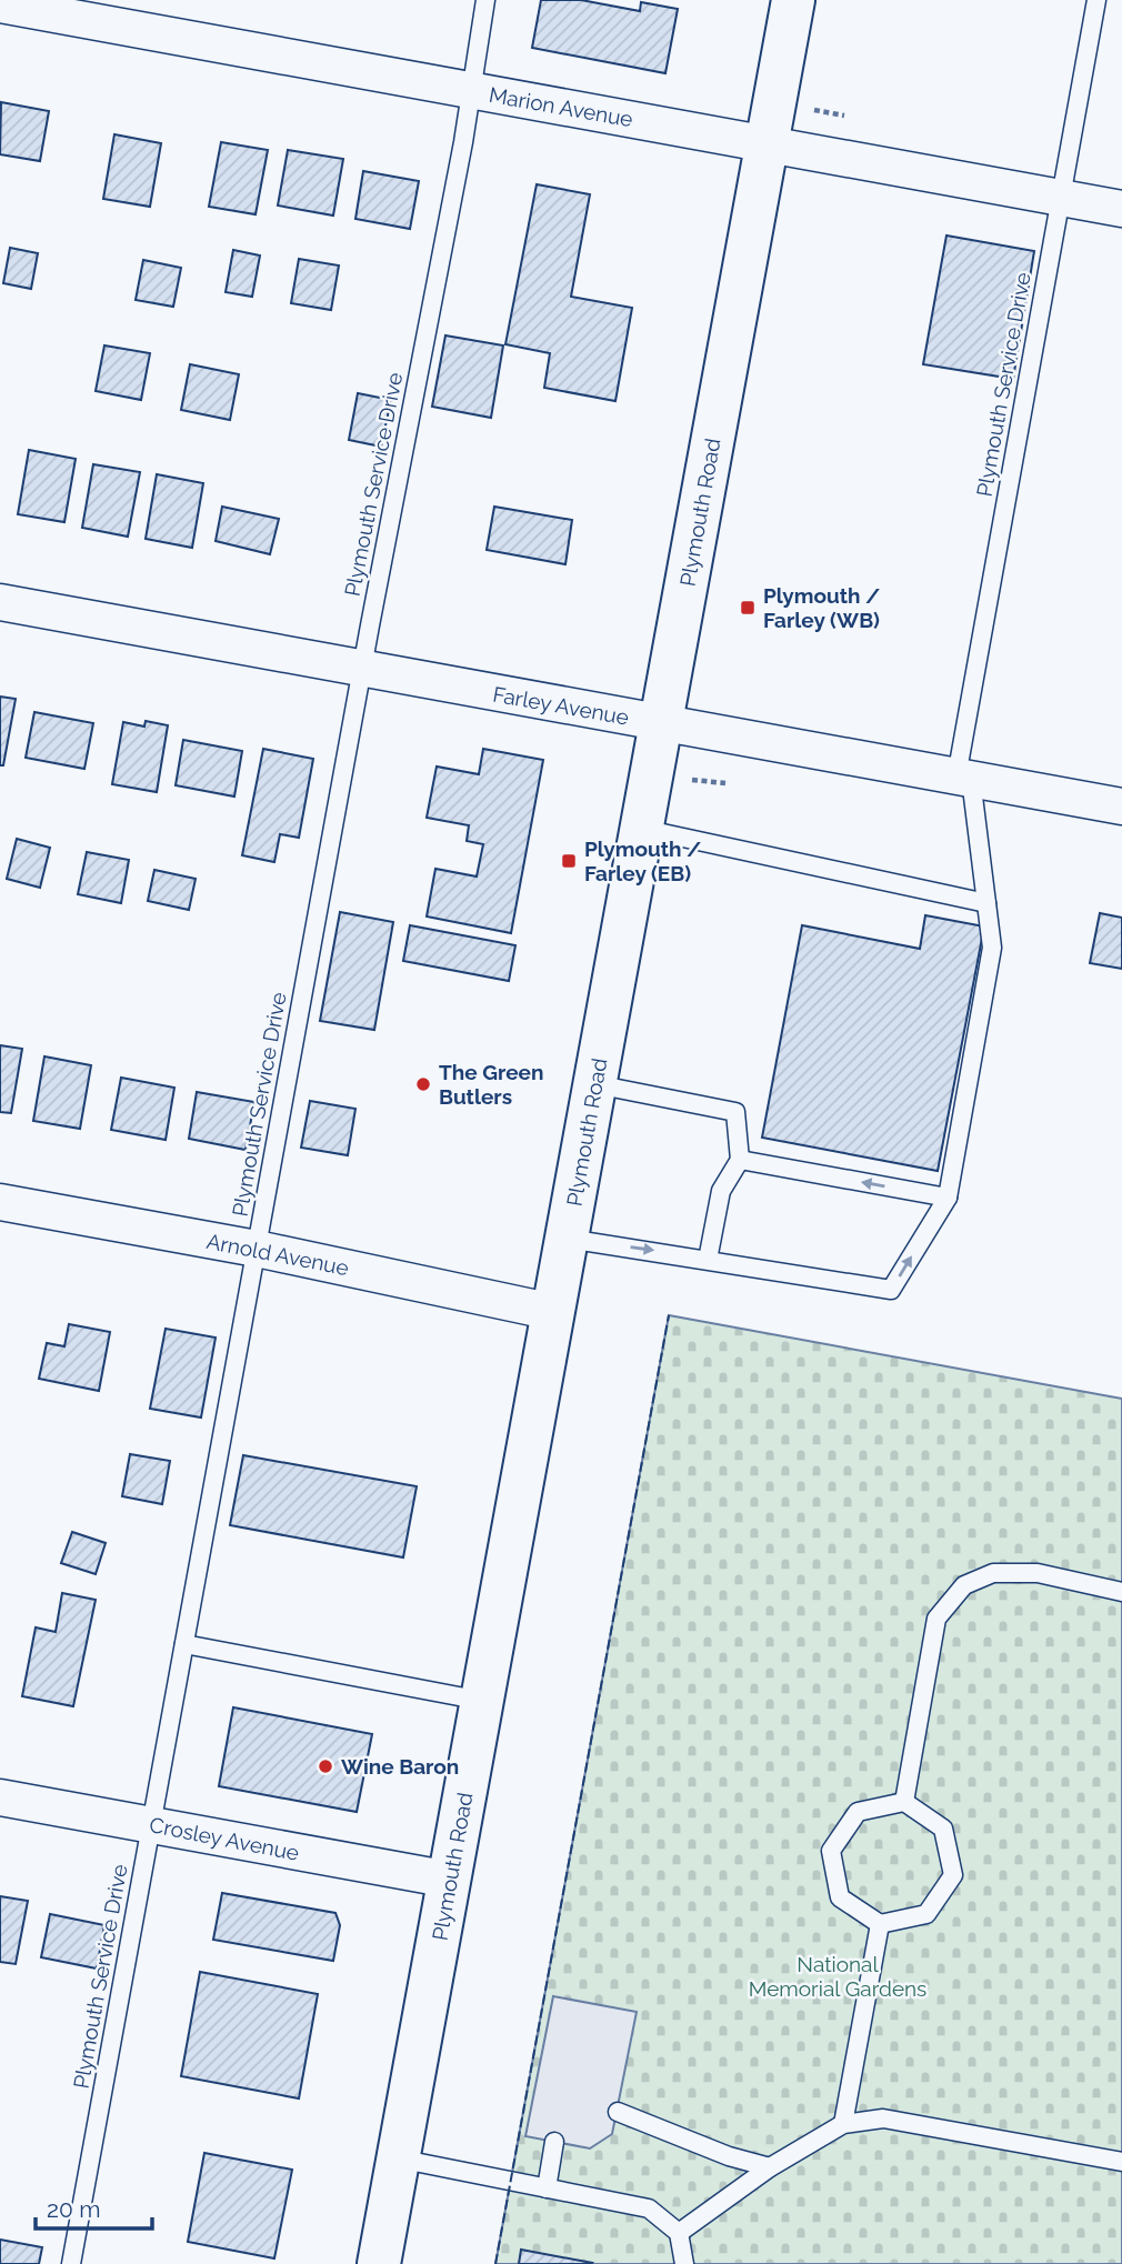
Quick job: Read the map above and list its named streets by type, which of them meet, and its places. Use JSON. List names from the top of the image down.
{
  "streets": {
    "main road": ["Plymouth Road"],
    "street": [
      "Marion Avenue",
      "Farley Avenue",
      "Arnold Avenue",
      "Crosley Avenue"
    ],
    "lane": ["Plymouth Service Drive"]
  },
  "crossings": [
    ["Marion Avenue", "Plymouth Service Drive"],
    ["Marion Avenue", "Plymouth Road"],
    ["Plymouth Service Drive", "Farley Avenue"],
    ["Plymouth Service Drive", "Arnold Avenue"],
    ["Plymouth Service Drive", "Crosley Avenue"],
    ["Plymouth Road", "Farley Avenue"],
    ["Plymouth Road", "Arnold Avenue"],
    ["Plymouth Road", "Crosley Avenue"]
  ],
  "parks": ["National Memorial Gardens"],
  "places": {
    "transit": ["Plymouth / Farley (WB)", "Plymouth / Farley (EB)"],
    "other": ["The Green Butlers", "Wine Baron"]
  },
  "scale_bar": "20 m"
}
